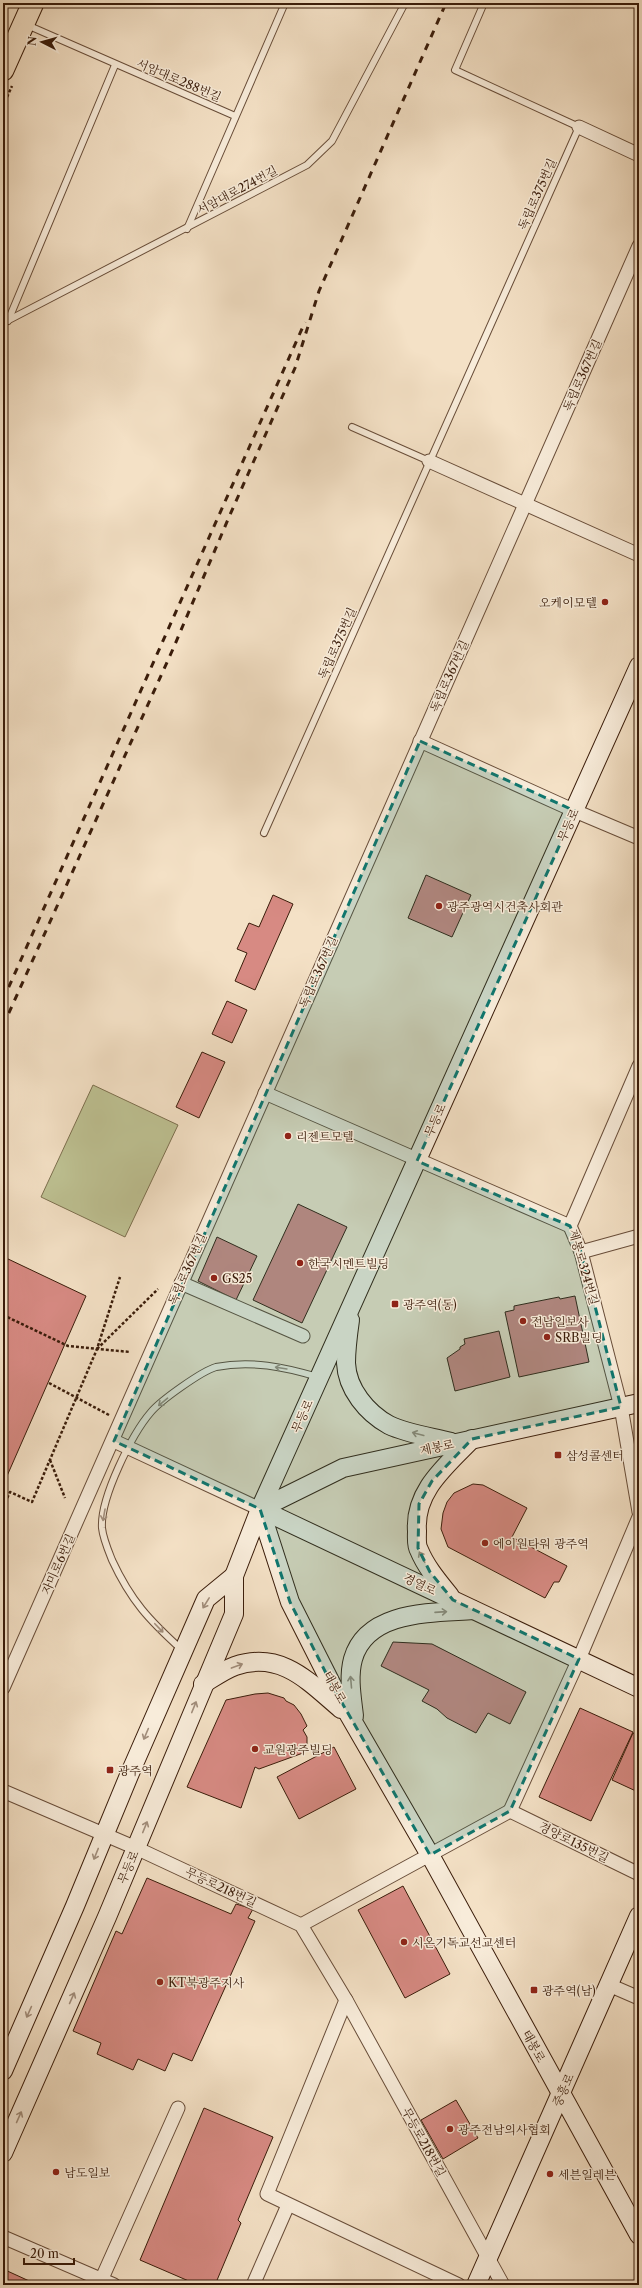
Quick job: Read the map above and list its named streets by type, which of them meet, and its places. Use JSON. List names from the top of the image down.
{
  "streets": {
    "street": [
      "독립로367번길",
      "무등로",
      "제봉로324번길",
      "제봉로",
      "자미로6번길",
      "경열로",
      "태봉로",
      "경양로135번길",
      "무등로218번길",
      "중흥로"
    ],
    "lane": ["서암대로288번길", "서암대로274번길", "독립로375번길"]
  },
  "crossings": [
    ["서암대로288번길", "서암대로274번길"],
    ["독립로367번길", "자미로6번길"],
    ["무등로", "제봉로"],
    ["무등로", "경열로"],
    ["무등로", "태봉로"],
    ["무등로", "무등로218번길"],
    ["제봉로324번길", "제봉로"],
    ["제봉로", "경열로"],
    ["제봉로", "태봉로"],
    ["경열로", "태봉로"],
    ["태봉로", "중흥로"],
    ["무등로218번길", "중흥로"]
  ],
  "places": {
    "other": [
      "오케이모텔",
      "광주광역시건축사회관",
      "리젠트모텔",
      "한국시멘트빌딩",
      "GS25",
      "전남일보사",
      "SRB빌딩",
      "에이원타워 광주역",
      "교원광주빌딩",
      "시온기독교선교센터",
      "KT북광주지사",
      "광주전남의사협회",
      "남도일보",
      "세븐일레븐"
    ],
    "transit": [
      "광주역(동)",
      "삼성콜센터",
      "광주역",
      "광주역(남)"
    ]
  },
  "scale_bar": "20 m",
  "north": "left"
}
